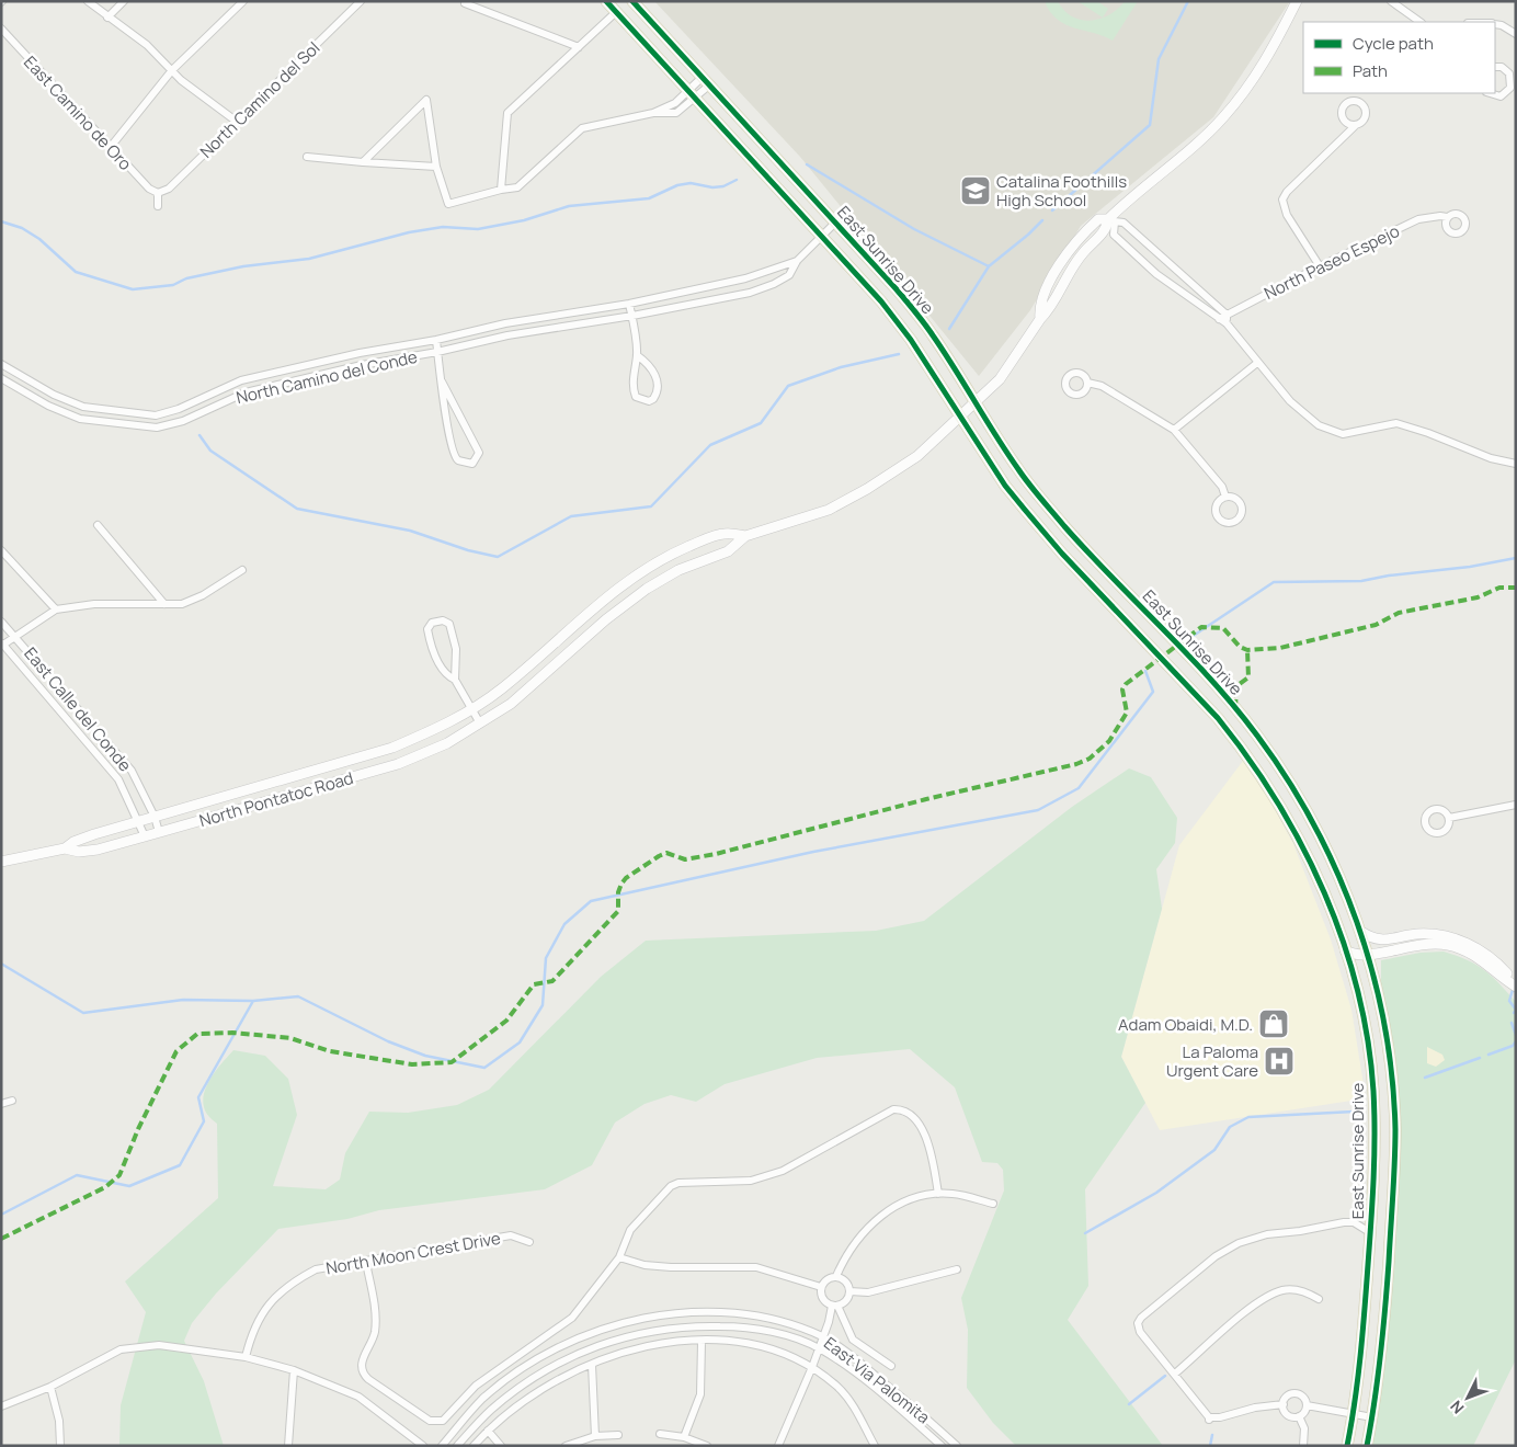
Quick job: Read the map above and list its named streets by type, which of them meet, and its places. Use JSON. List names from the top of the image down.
{
  "streets": {
    "main road": ["East Sunrise Drive"],
    "street": [
      "North Camino del Sol",
      "East Camino de Oro",
      "North Paseo Espejo",
      "North Camino del Conde",
      "East Calle del Conde",
      "North Pontatoc Road",
      "North Moon Crest Drive",
      "East Via Palomita"
    ]
  },
  "crossings": [
    ["North Camino del Sol", "East Camino de Oro"],
    ["East Sunrise Drive", "North Camino del Conde"],
    ["East Sunrise Drive", "North Pontatoc Road"],
    ["East Calle del Conde", "North Pontatoc Road"]
  ],
  "places": {
    "school or university": ["Catalina Foothills High School"],
    "shop": ["Adam Obaidi, M.D."],
    "hospital": ["La Paloma Urgent Care"]
  },
  "legend": ["Cycle path", "Path"],
  "north": "bottom left"
}
